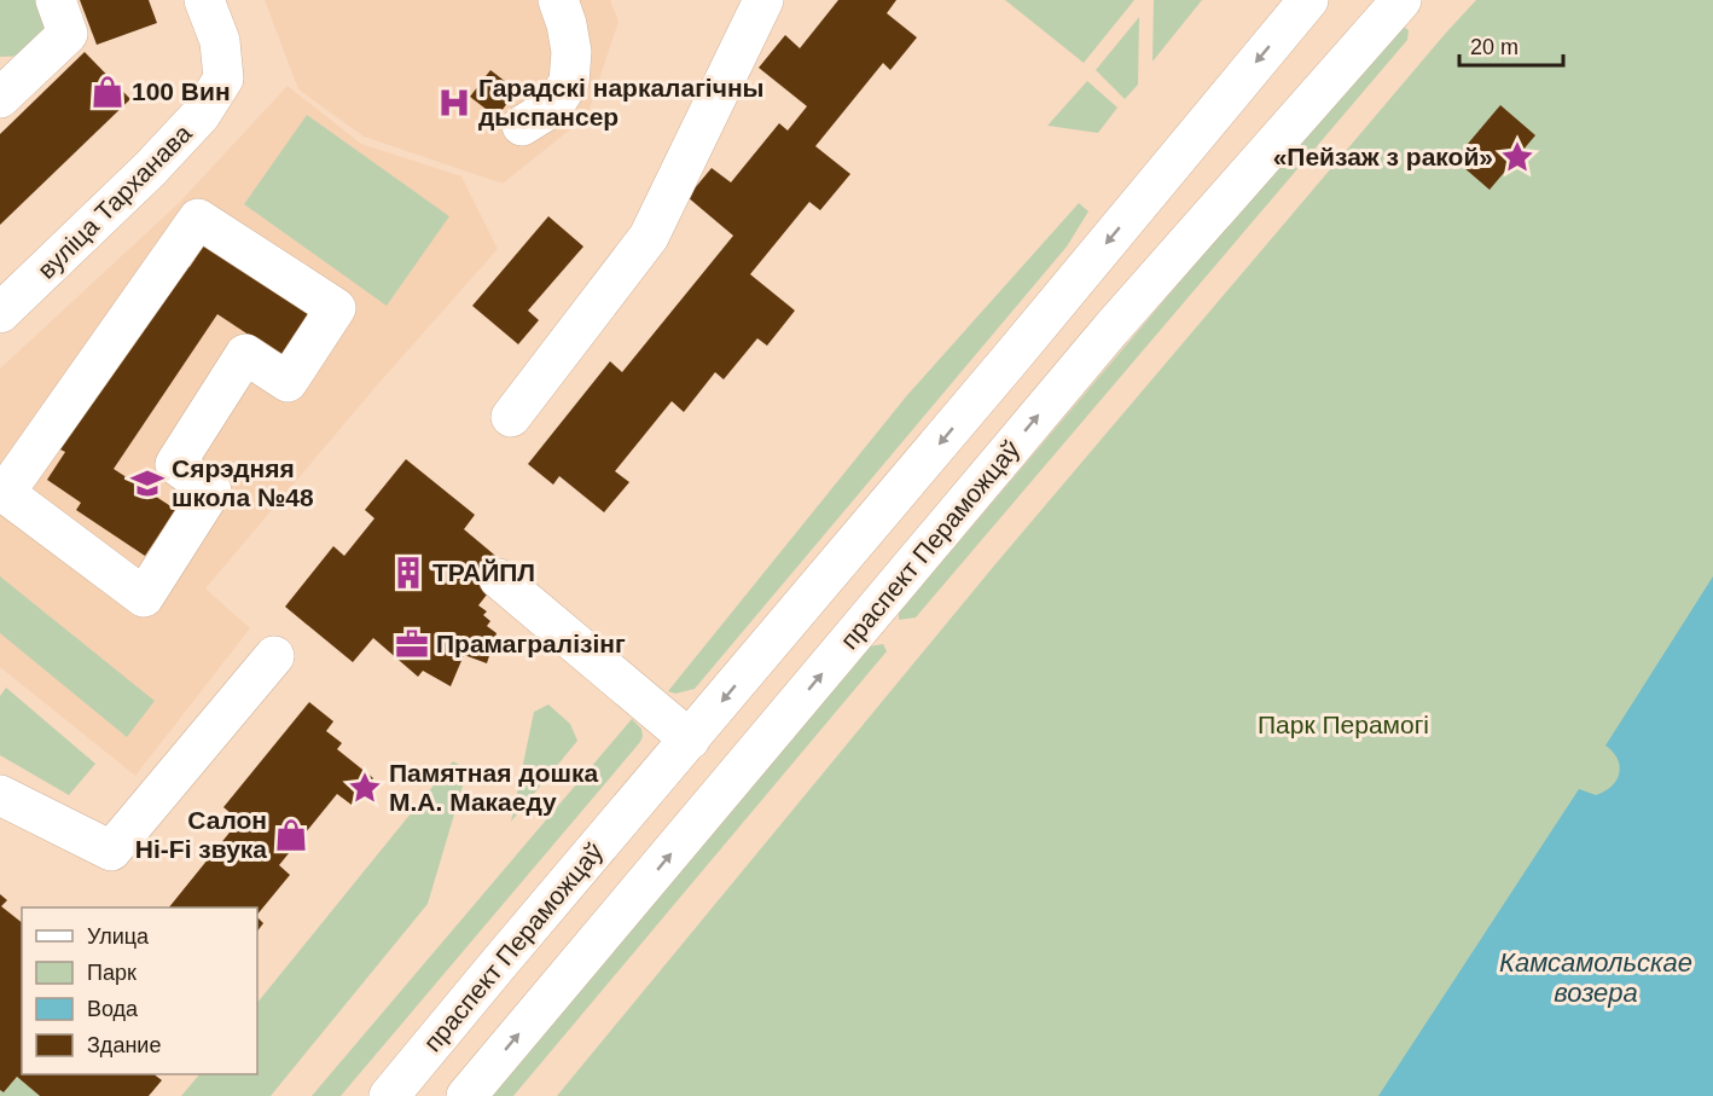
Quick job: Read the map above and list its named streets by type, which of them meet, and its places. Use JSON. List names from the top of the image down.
{
  "streets": {
    "main road": ["вуліца Тарханава", "праспект Пераможцаў"]
  },
  "water": ["Камсамольскае возера"],
  "parks": ["Парк Перамогі"],
  "places": {
    "shop": ["100 Вин", "Салон Hi-Fi звука"],
    "hospital": ["Гарадскі наркалагічны дыспансер"],
    "place": ["«Пейзаж з ракой»", "Памятная дошка М.А. Макаеду"],
    "school or university": ["Сярэдняя школа №48"],
    "building": ["ТРАЙПЛ"],
    "office": ["Прамагралізінг"]
  },
  "legend": [
    "Улица",
    "Парк",
    "Вода",
    "Здание"
  ],
  "scale_bar": "20 m"
}
